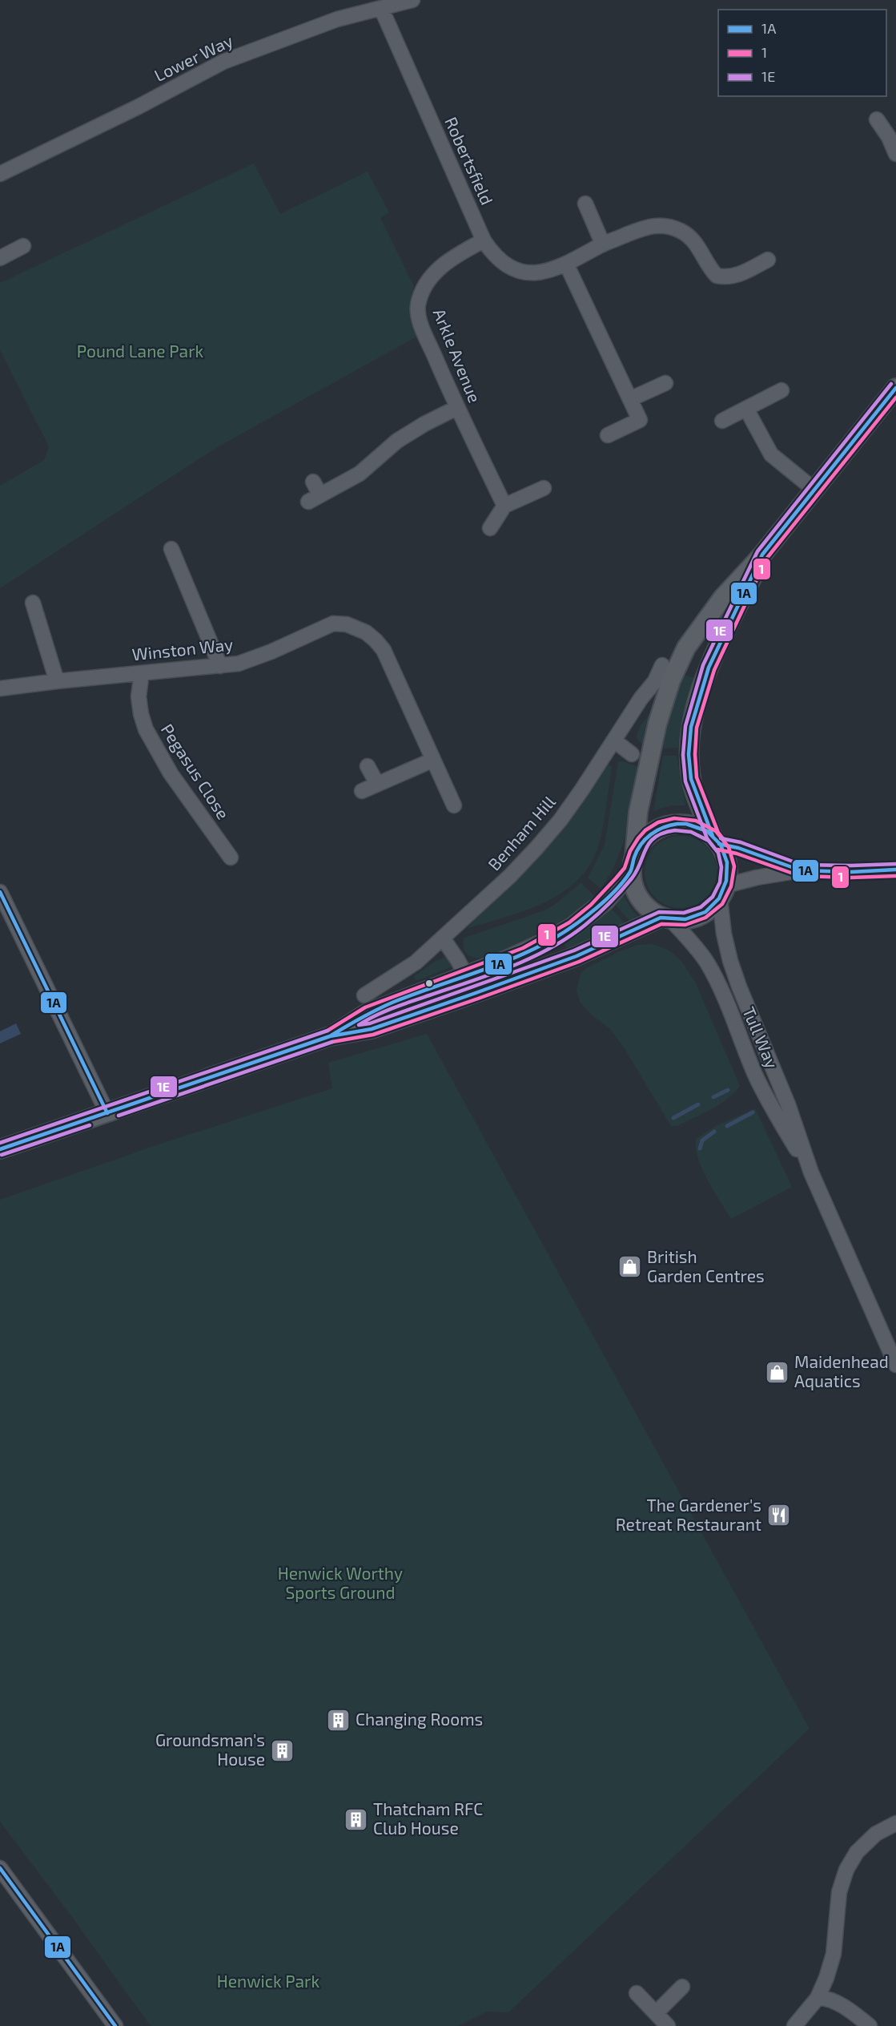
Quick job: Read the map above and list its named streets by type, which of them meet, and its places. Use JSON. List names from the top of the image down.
{
  "streets": {
    "street": [
      "Lower Way",
      "Robertsfield",
      "Arkle Avenue",
      "Winston Way",
      "Pegasus Close",
      "Benham Hill",
      "Tull Way"
    ]
  },
  "crossings": [
    ["Lower Way", "Robertsfield"],
    ["Robertsfield", "Arkle Avenue"],
    ["Winston Way", "Pegasus Close"]
  ],
  "parks": ["Pound Lane Park", "Henwick Worthy Sports Ground", "Henwick Park"],
  "places": {
    "shop": ["British Garden Centres", "Maidenhead Aquatics"],
    "restaurant": ["The Gardener's Retreat Restaurant"],
    "building": ["Changing Rooms", "Groundsman's House", "Thatcham RFC Club House"]
  },
  "lines": ["transit line 1E", "transit line 1A", "transit line 1"],
  "legend": ["1A", "1", "1E"]
}
